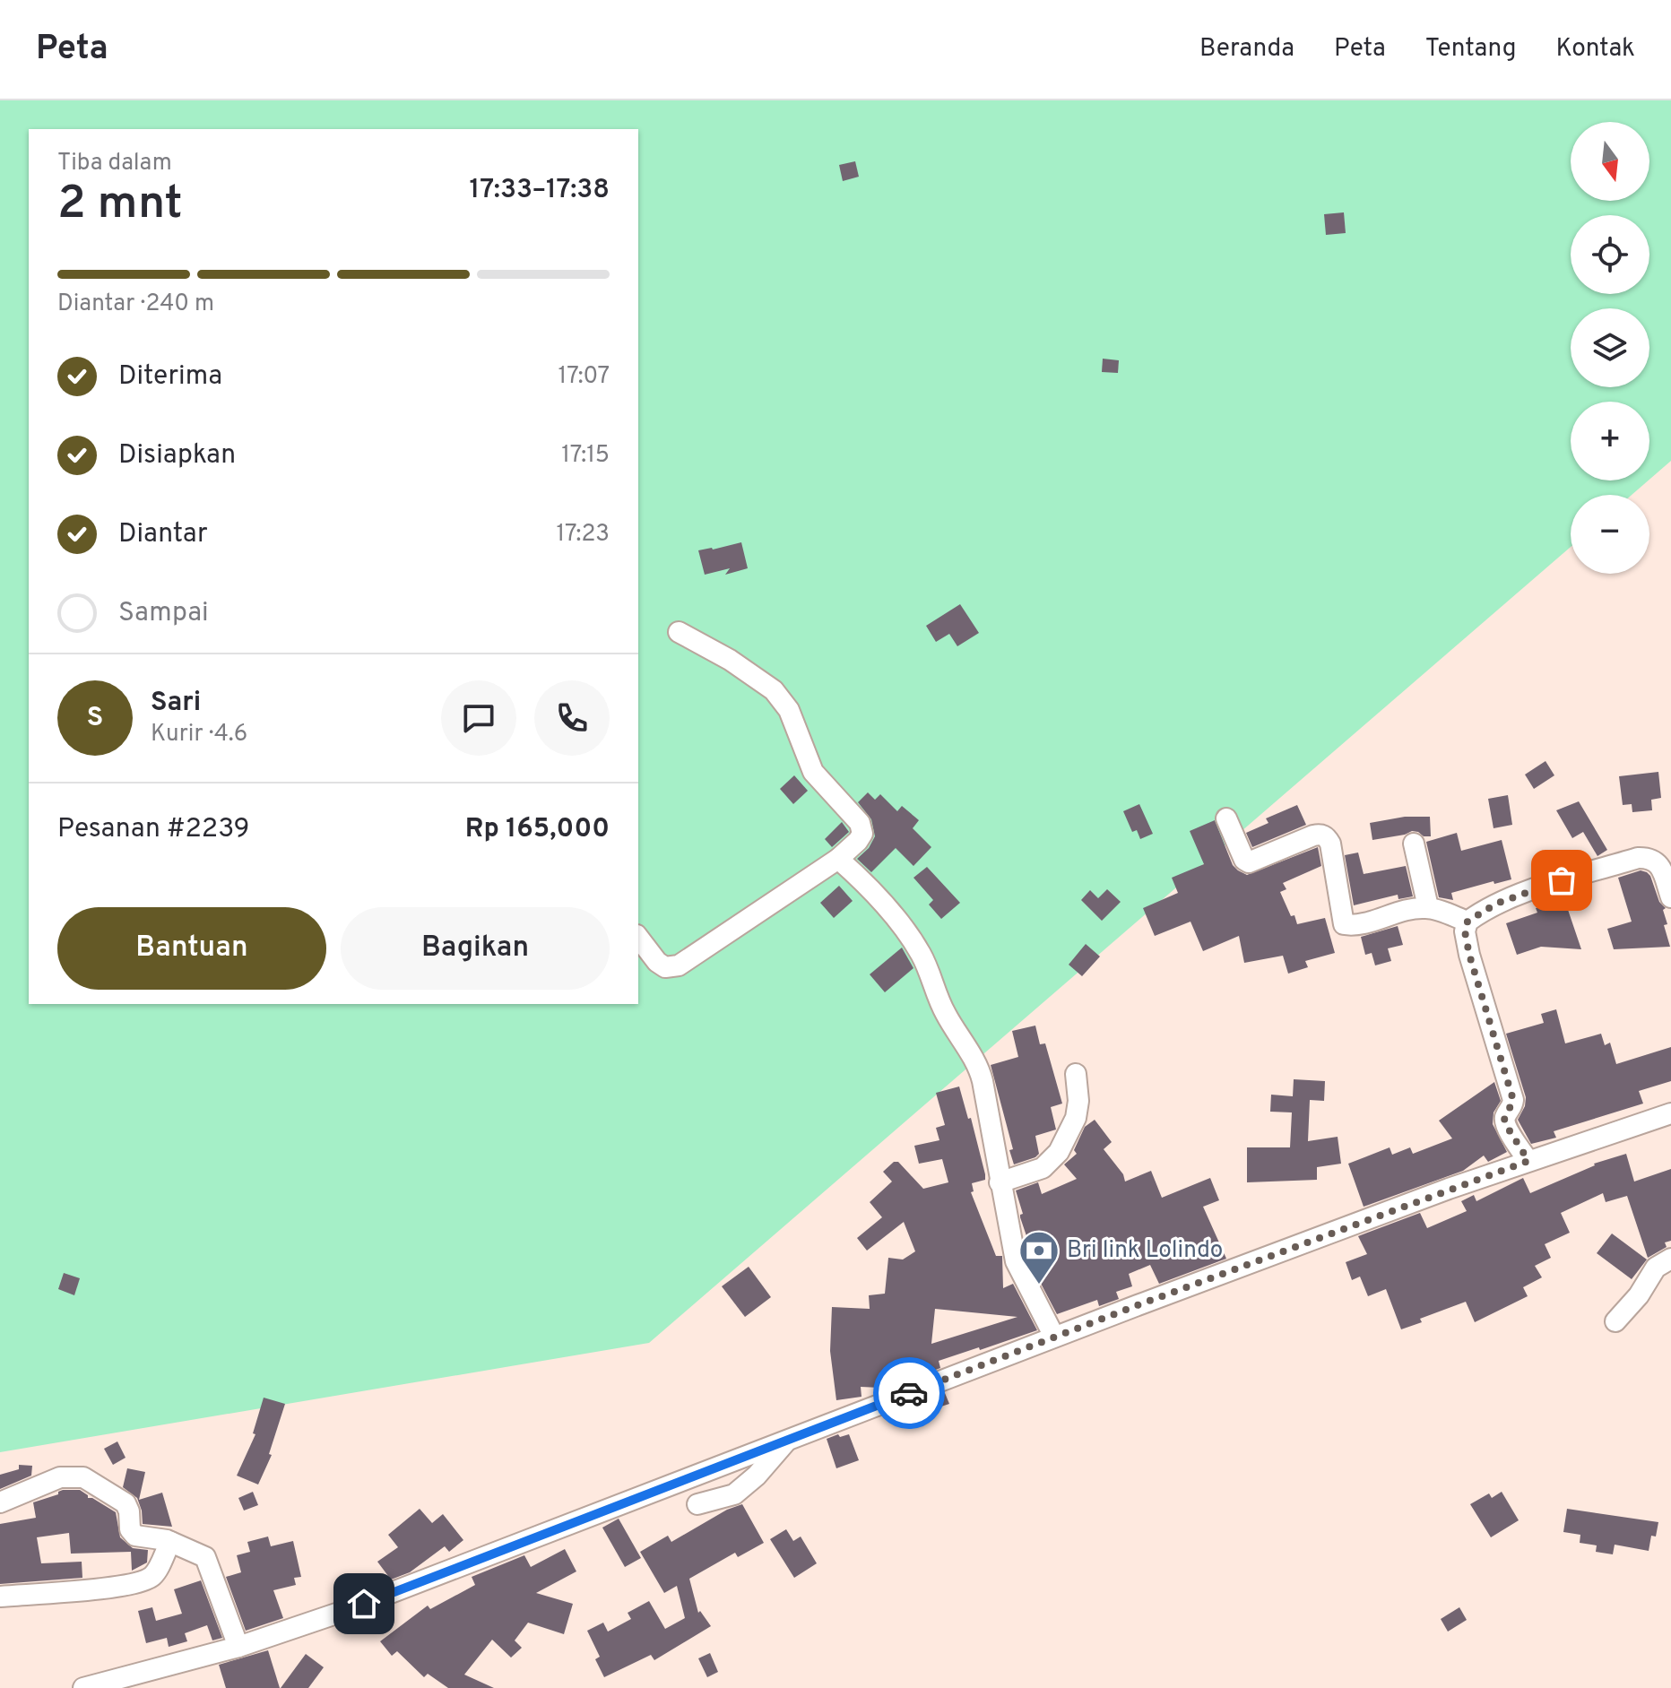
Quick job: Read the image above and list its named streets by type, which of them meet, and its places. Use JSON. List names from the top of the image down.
{
  "places": {
    "bank": ["Bri link Lolindo"]
  },
  "north": "bottom",
  "page": {
    "header": "Peta",
    "nav": [
      "Beranda",
      "Peta",
      "Tentang",
      "Kontak"
    ],
    "map_buttons": ["+", "−"],
    "heading": ["2 mnt", "Tiba dalam", "17:33–17:38"],
    "panel": [
      "Sari",
      "Kurir · 4.6",
      "Pesanan #2239",
      "Rp 165,000"
    ],
    "bar": "Diantar · 240 m",
    "list": [
      ["Diterima", "17:07"],
      ["Disiapkan", "17:15"],
      ["Diantar", "17:23"],
      "Sampai"
    ],
    "round": "S",
    "buttons": ["Bantuan", "Bagikan"]
  }
}
